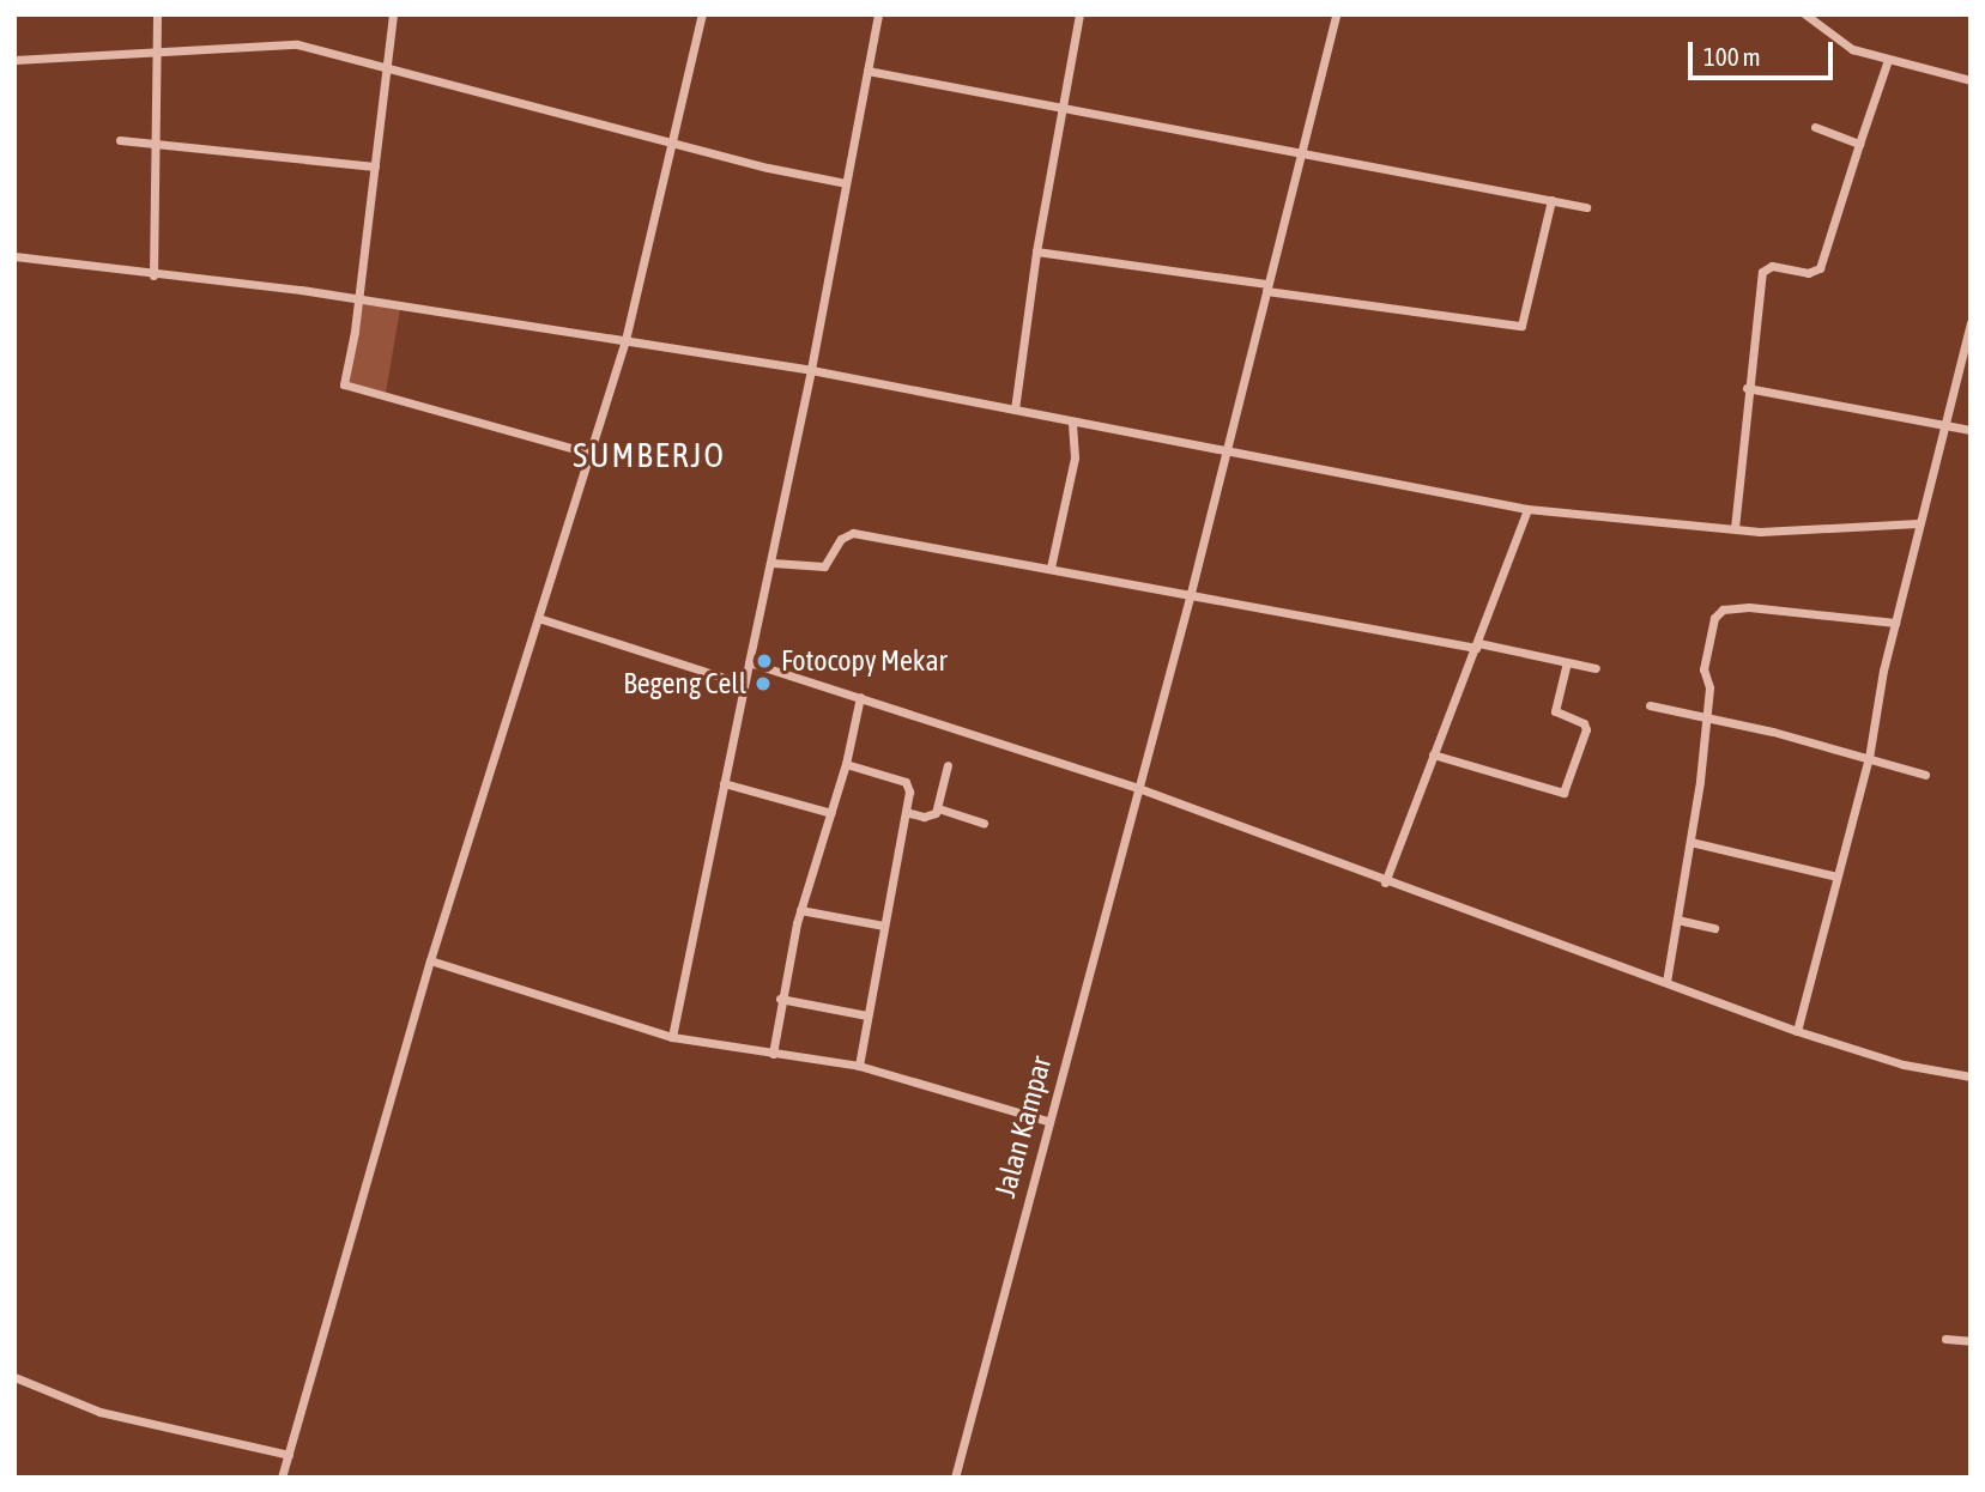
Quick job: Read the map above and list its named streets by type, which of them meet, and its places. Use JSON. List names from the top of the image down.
{
  "streets": {
    "street": ["Jalan Kampar"]
  },
  "districts": ["SUMBERJO"],
  "places": ["Fotocopy Mekar", "Begeng Cell"],
  "scale_bar": "100 m"
}
